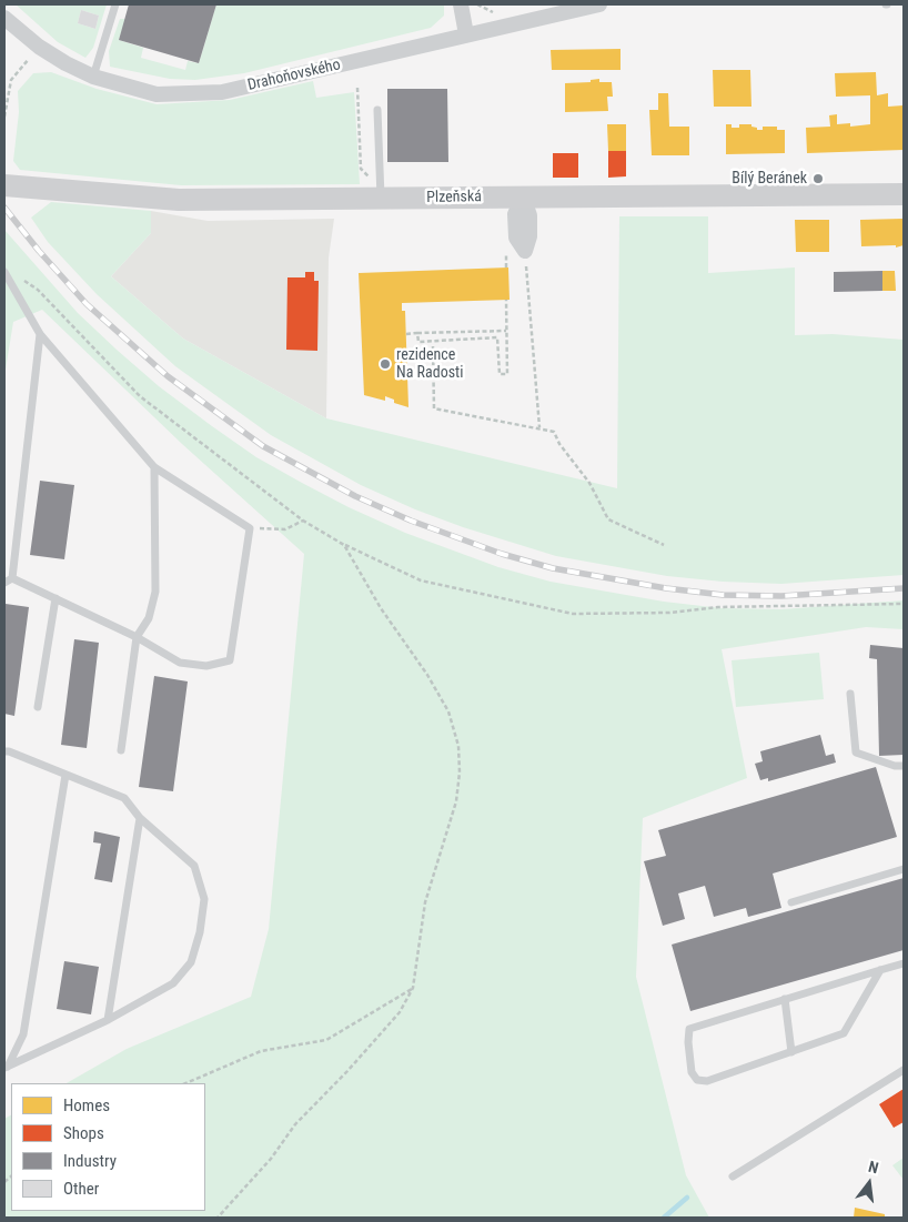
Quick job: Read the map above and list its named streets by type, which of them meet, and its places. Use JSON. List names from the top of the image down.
{
  "streets": {
    "main road": ["Plzeňská"],
    "street": ["Drahoňovského"]
  },
  "places": ["Bílý Beránek", "rezidence Na Radosti"],
  "legend": [
    "Homes",
    "Shops",
    "Industry",
    "Other"
  ],
  "north": "top"
}
